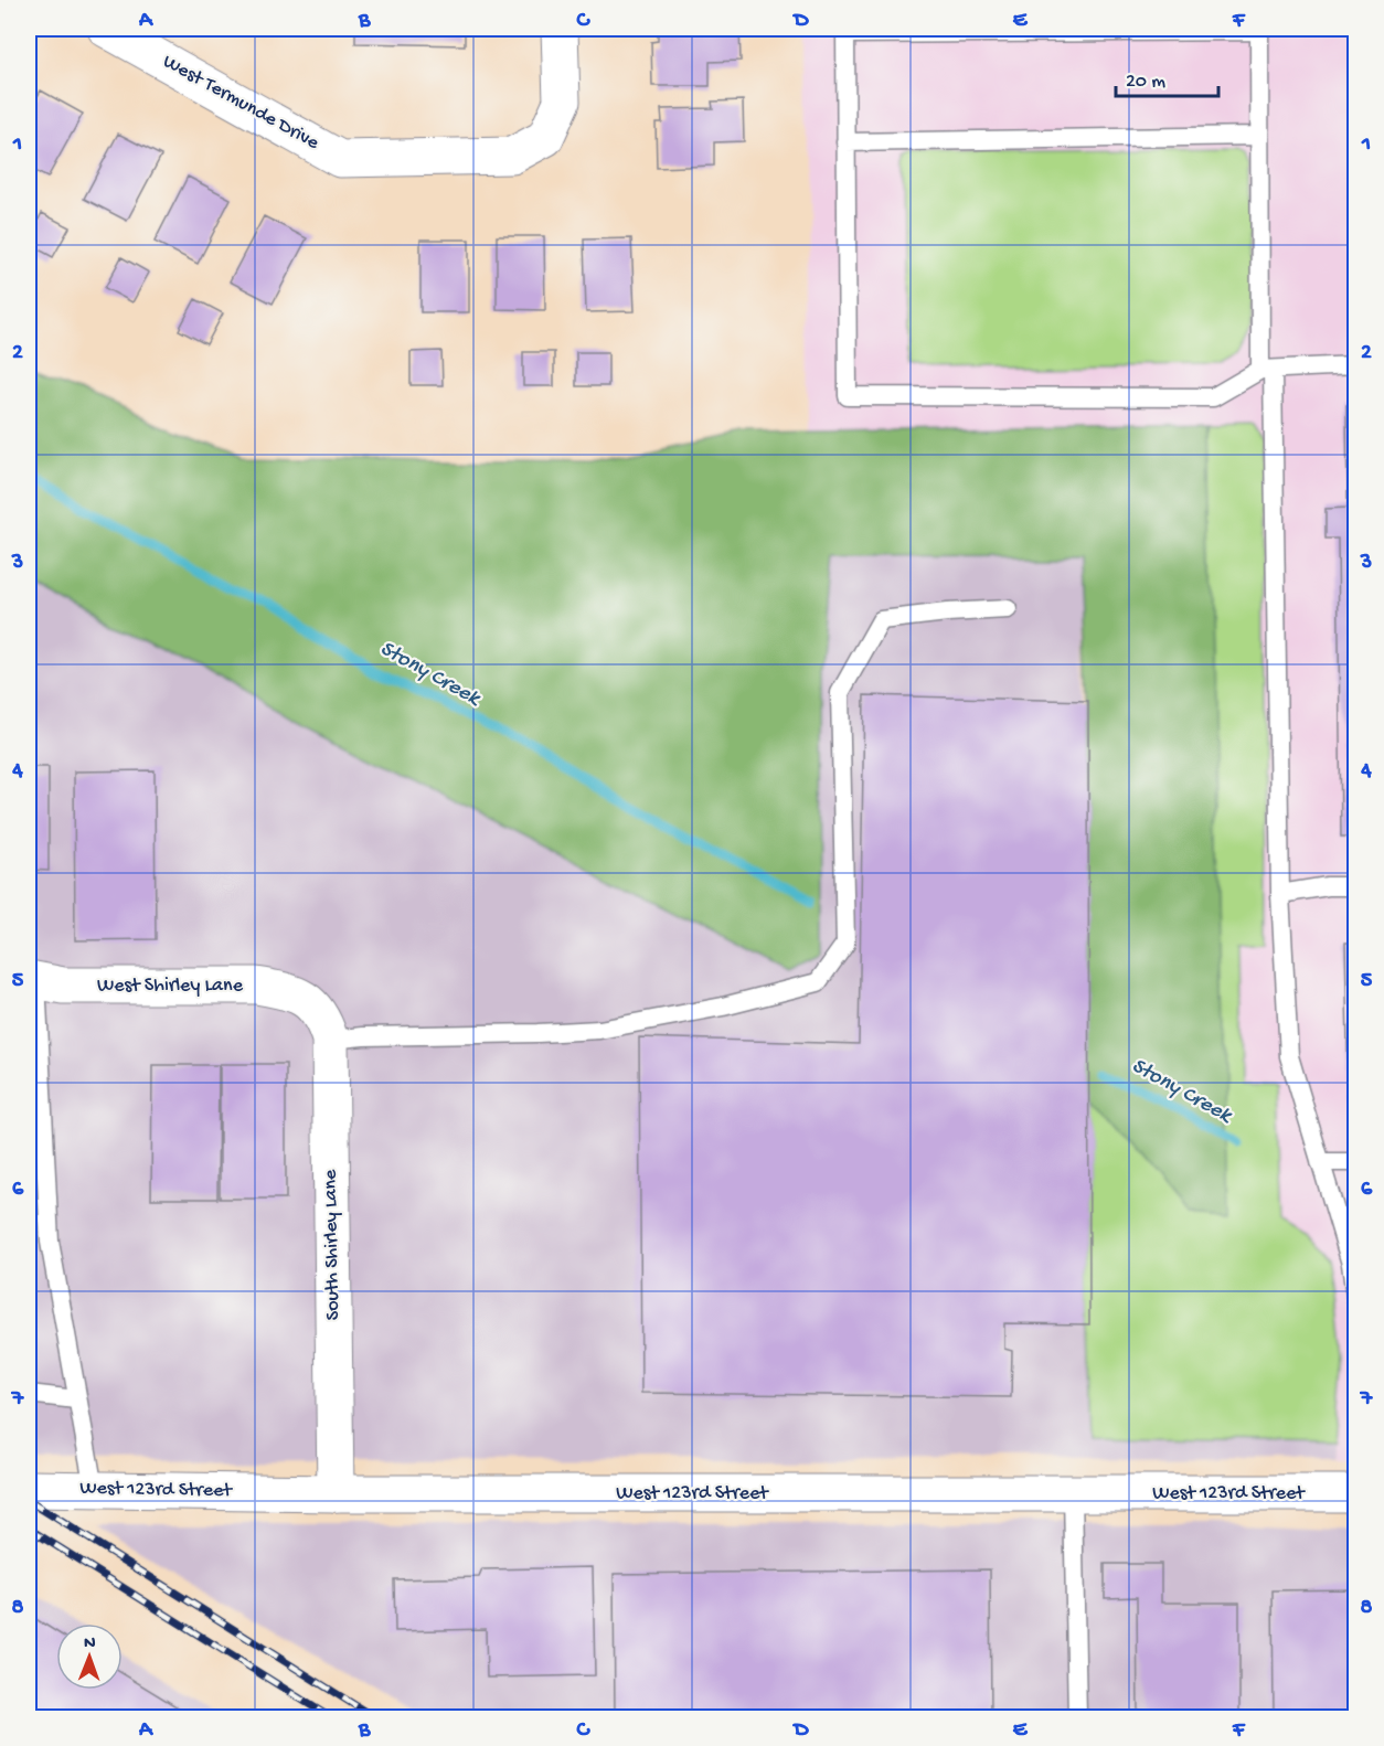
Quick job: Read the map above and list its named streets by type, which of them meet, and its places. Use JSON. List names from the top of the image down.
{
  "streets": {
    "street": [
      "West Termunde Drive",
      "West Shirley Lane",
      "South Shirley Lane",
      "West 123rd Street"
    ]
  },
  "crossings": [
    ["West Shirley Lane", "South Shirley Lane"],
    ["South Shirley Lane", "West 123rd Street"]
  ],
  "water": ["Stony Creek"],
  "scale_bar": "20 m",
  "north": "top",
  "grid": {
    "columns": [
      "A",
      "B",
      "C",
      "D",
      "E",
      "F"
    ],
    "rows": [
      "1",
      "2",
      "3",
      "4",
      "5",
      "6",
      "7",
      "8"
    ]
  }
}
